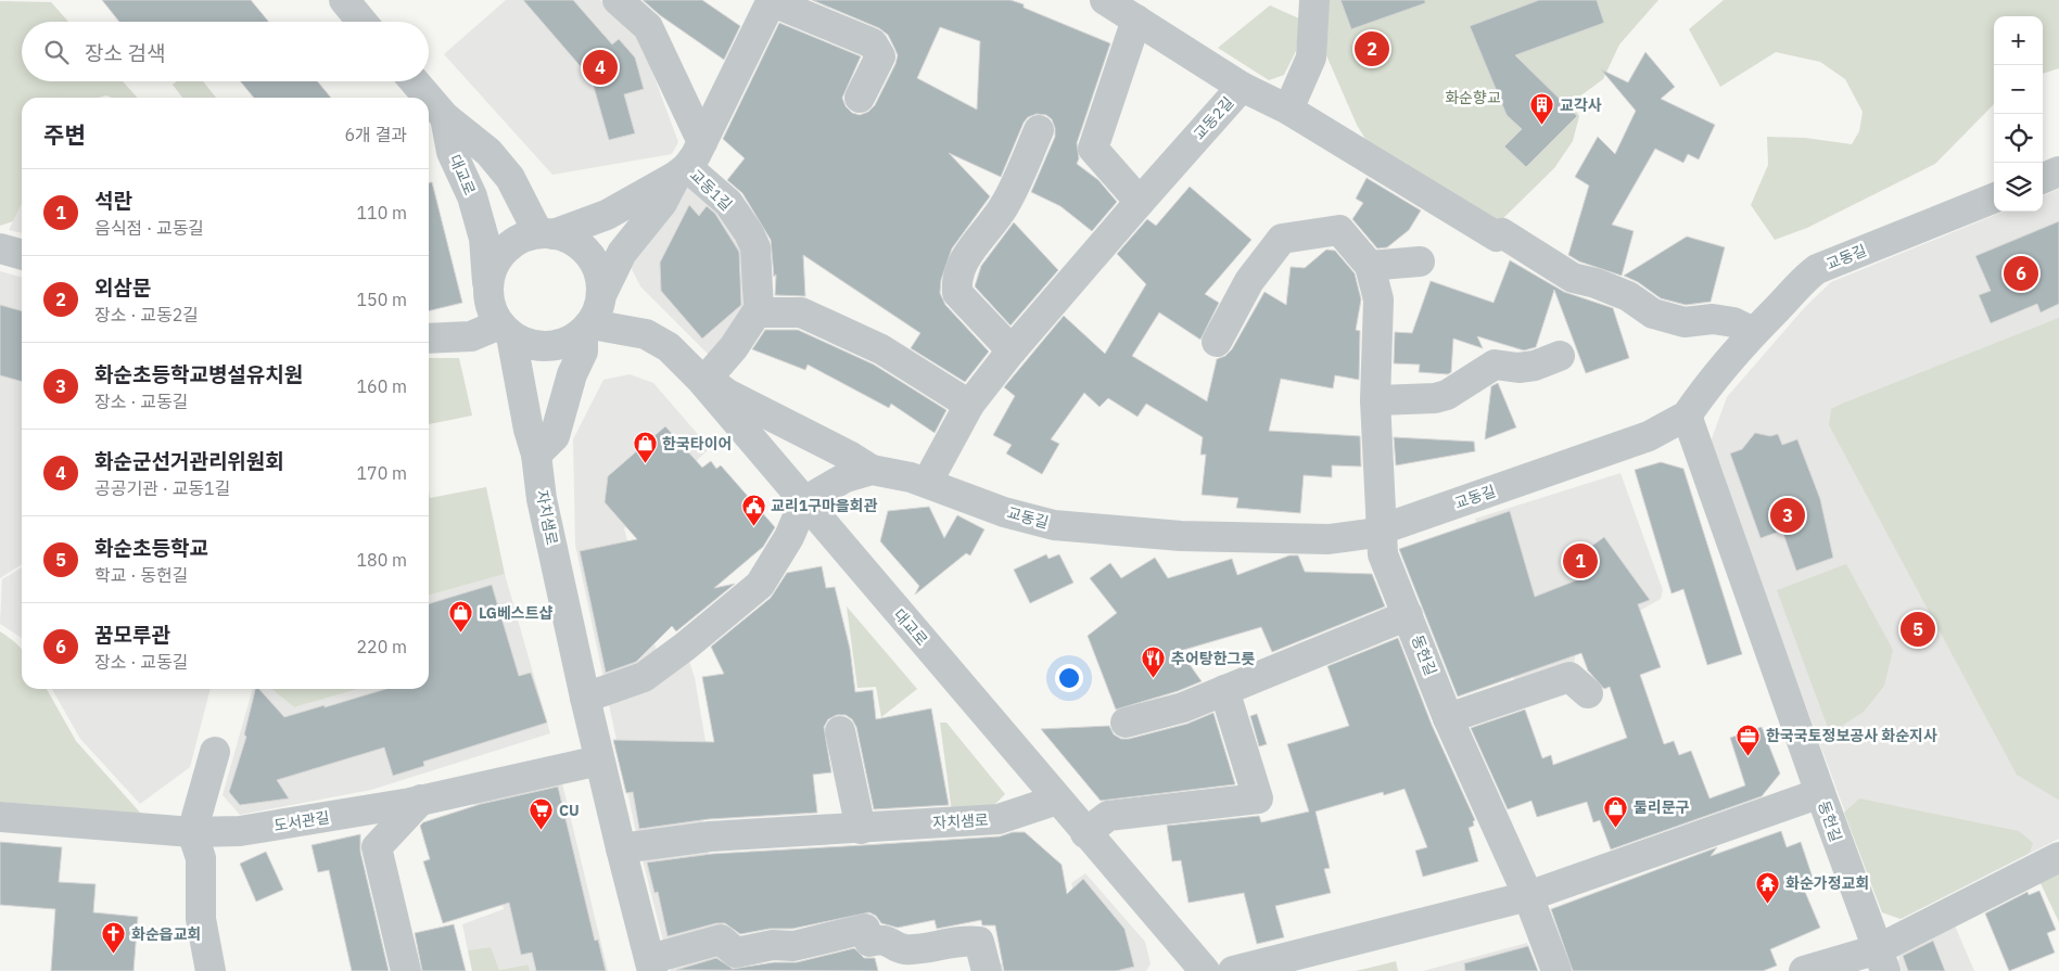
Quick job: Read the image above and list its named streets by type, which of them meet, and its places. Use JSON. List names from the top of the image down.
{
  "streets": {
    "street": [
      "교동2길",
      "대교로",
      "교동1길",
      "교동길",
      "자치샘로",
      "동헌길",
      "도서관길"
    ]
  },
  "crossings": [
    ["교동2길", "교동길"],
    ["대교로", "교동1길"],
    ["대교로", "교동길"],
    ["대교로", "자치샘로"],
    ["교동길", "동헌길"],
    ["자치샘로", "도서관길"]
  ],
  "parks": ["화순향교"],
  "places": {
    "building": ["교각사"],
    "shop": ["한국타이어", "LG베스트샵", "둘리문구"],
    "public building": ["교리1구마을회관"],
    "restaurant": ["추어탕한그릇"],
    "office": ["한국국토정보공사 화순지사"],
    "supermarket": ["CU"],
    "temple": ["화순가정교회"],
    "church": ["화순읍교회"]
  },
  "page": {
    "map_buttons": ["+", "−"],
    "search": "장소 검색",
    "pins": [
      "2",
      "4",
      "6",
      "3",
      "1",
      "5"
    ],
    "heading": ["주변", "6개 결과"],
    "list": [
      {
        "mark": "1",
        "name": "석란",
        "note": "음식점 · 교동길",
        "value": "110 m"
      },
      {
        "mark": "2",
        "name": "외삼문",
        "note": "장소 · 교동2길",
        "value": "150 m"
      },
      {
        "mark": "3",
        "name": "화순초등학교병설유치원",
        "note": "장소 · 교동길",
        "value": "160 m"
      },
      {
        "mark": "4",
        "name": "화순군선거관리위원회",
        "note": "공공기관 · 교동1길",
        "value": "170 m"
      },
      {
        "mark": "5",
        "name": "화순초등학교",
        "note": "학교 · 동헌길",
        "value": "180 m"
      },
      {
        "mark": "6",
        "name": "꿈모루관",
        "note": "장소 · 교동길",
        "value": "220 m"
      }
    ]
  }
}
